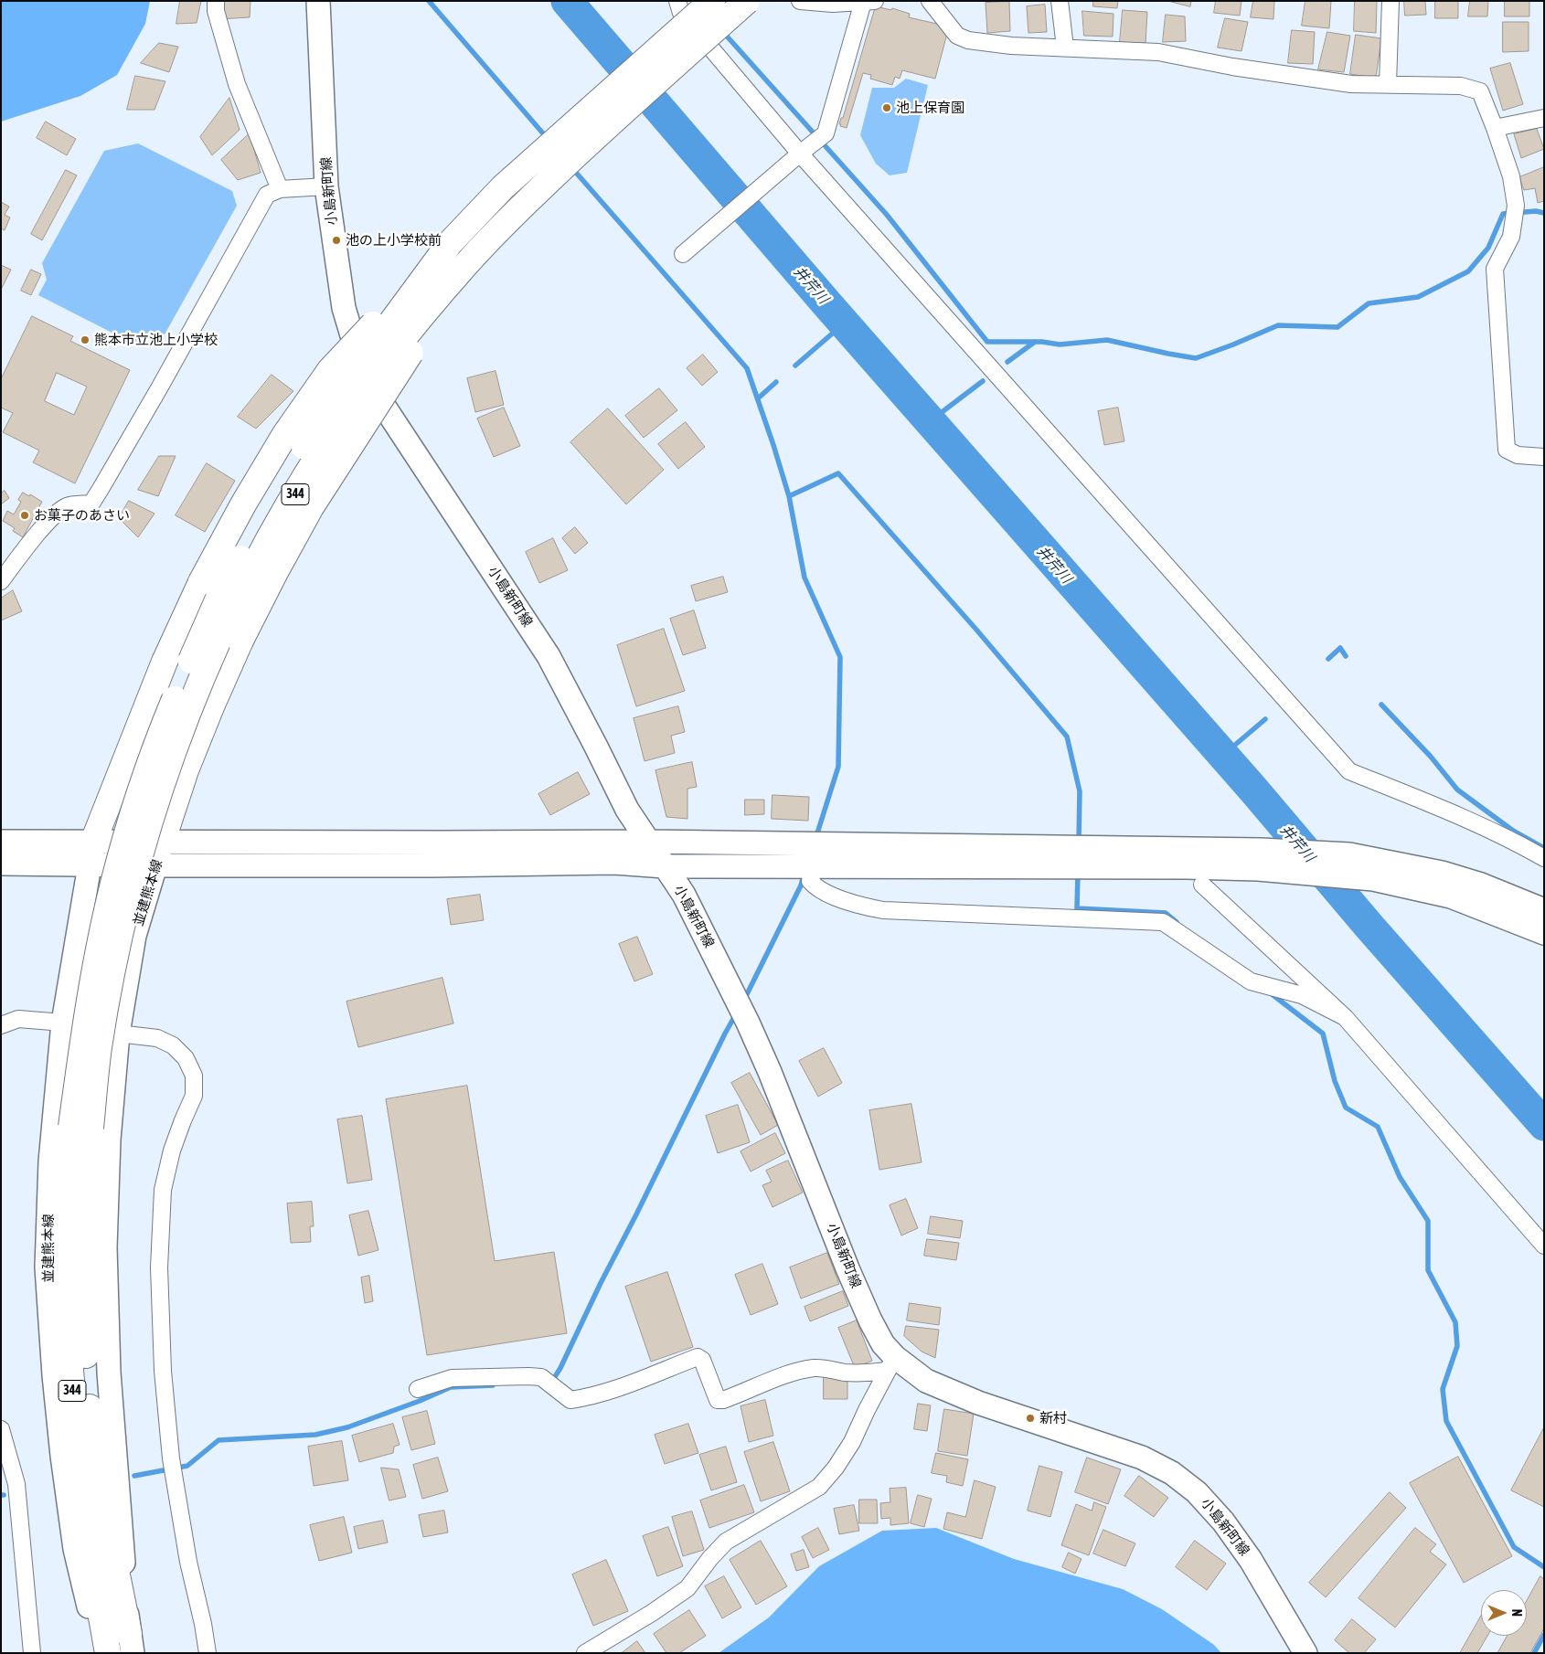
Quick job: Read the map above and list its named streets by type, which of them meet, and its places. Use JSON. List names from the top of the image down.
{
  "streets": {
    "highway": ["344"],
    "main road": ["小島新町線", "並建熊本線"]
  },
  "crossings": [
    ["344", "並建熊本線"]
  ],
  "water": ["井芹川"],
  "places": [
    "池上保育園",
    "池の上小学校前",
    "熊本市立池上小学校",
    "お菓子のあさい",
    "新村"
  ],
  "north": "right"
}
